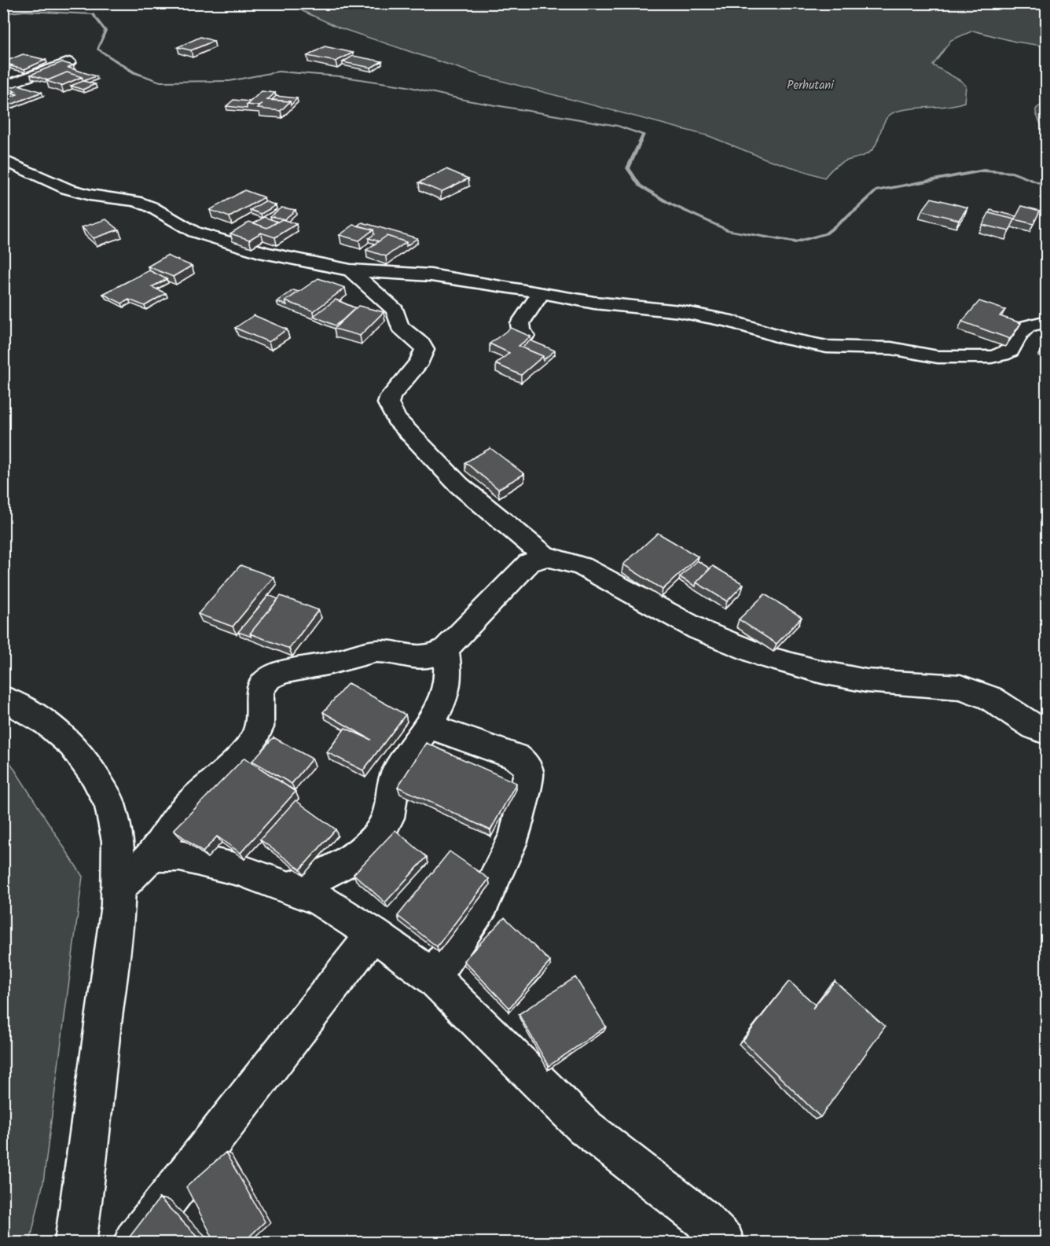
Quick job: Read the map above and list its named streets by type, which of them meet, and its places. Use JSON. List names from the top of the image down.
{
  "parks": ["Perhutani"]
}
